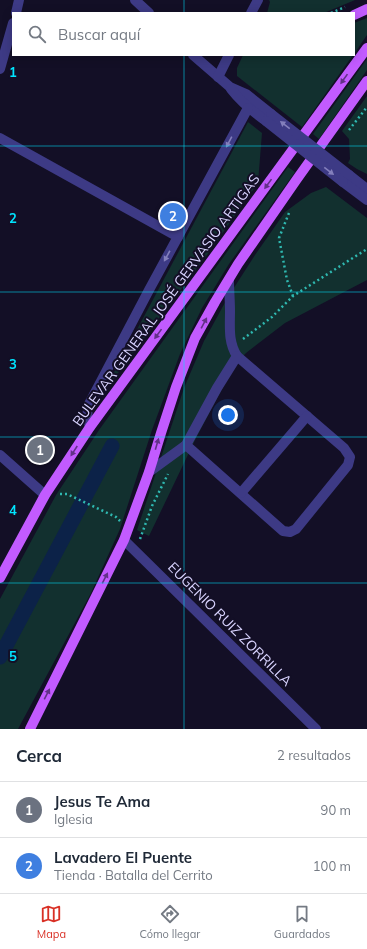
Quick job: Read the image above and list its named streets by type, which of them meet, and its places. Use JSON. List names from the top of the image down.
{
  "streets": {
    "main road": ["BULEVAR GENERAL JOSÉ GERVASIO ARTIGAS"],
    "street": ["EUGENIO RUIZ ZORRILLA"]
  },
  "page": {
    "search": "Buscar aquí",
    "pins": ["2", "1"],
    "heading": ["Cerca", "2 resultados"],
    "list": [
      {
        "mark": "1",
        "name": "Jesus Te Ama",
        "note": "Iglesia",
        "value": "90 m"
      },
      {
        "mark": "2",
        "name": "Lavadero El Puente",
        "note": "Tienda · Batalla del Cerrito",
        "value": "100 m"
      }
    ],
    "nav": ["Mapa", "Cómo llegar", "Guardados"]
  },
  "grid": {
    "rows": [
      "1",
      "2",
      "3",
      "4",
      "5"
    ]
  }
}
